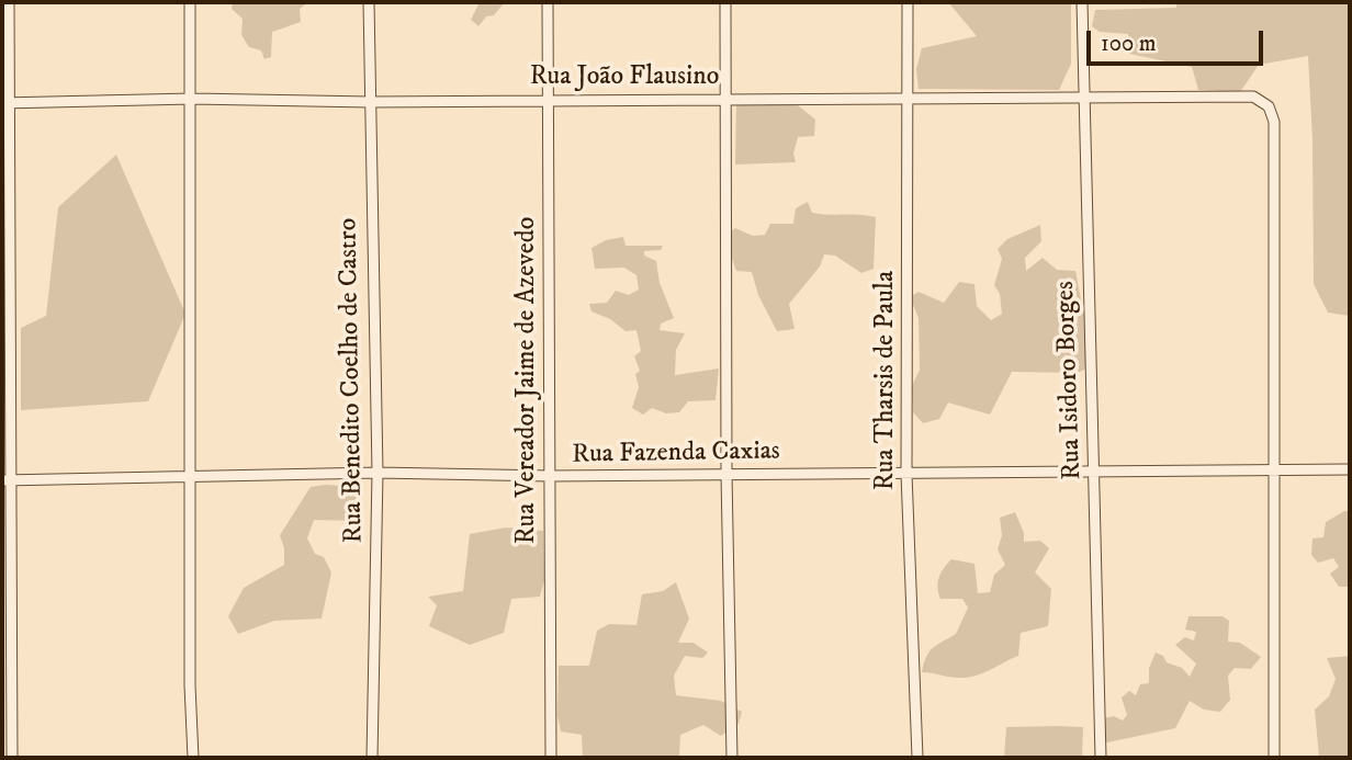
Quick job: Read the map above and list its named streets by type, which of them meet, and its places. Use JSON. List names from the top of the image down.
{
  "streets": {
    "street": [
      "Rua João Flausino",
      "Rua Benedito Coelho de Castro",
      "Rua Vereador Jaime de Azevedo",
      "Rua Tharsis de Paula",
      "Rua Isidoro Borges",
      "Rua Fazenda Caxias"
    ]
  },
  "crossings": [
    ["Rua João Flausino", "Rua Benedito Coelho de Castro"],
    ["Rua João Flausino", "Rua Vereador Jaime de Azevedo"],
    ["Rua João Flausino", "Rua Tharsis de Paula"],
    ["Rua João Flausino", "Rua Isidoro Borges"],
    ["Rua João Flausino", "Rua Fazenda Caxias"],
    ["Rua Benedito Coelho de Castro", "Rua Fazenda Caxias"],
    ["Rua Vereador Jaime de Azevedo", "Rua Fazenda Caxias"],
    ["Rua Tharsis de Paula", "Rua Fazenda Caxias"],
    ["Rua Isidoro Borges", "Rua Fazenda Caxias"]
  ],
  "scale_bar": "100 m"
}
